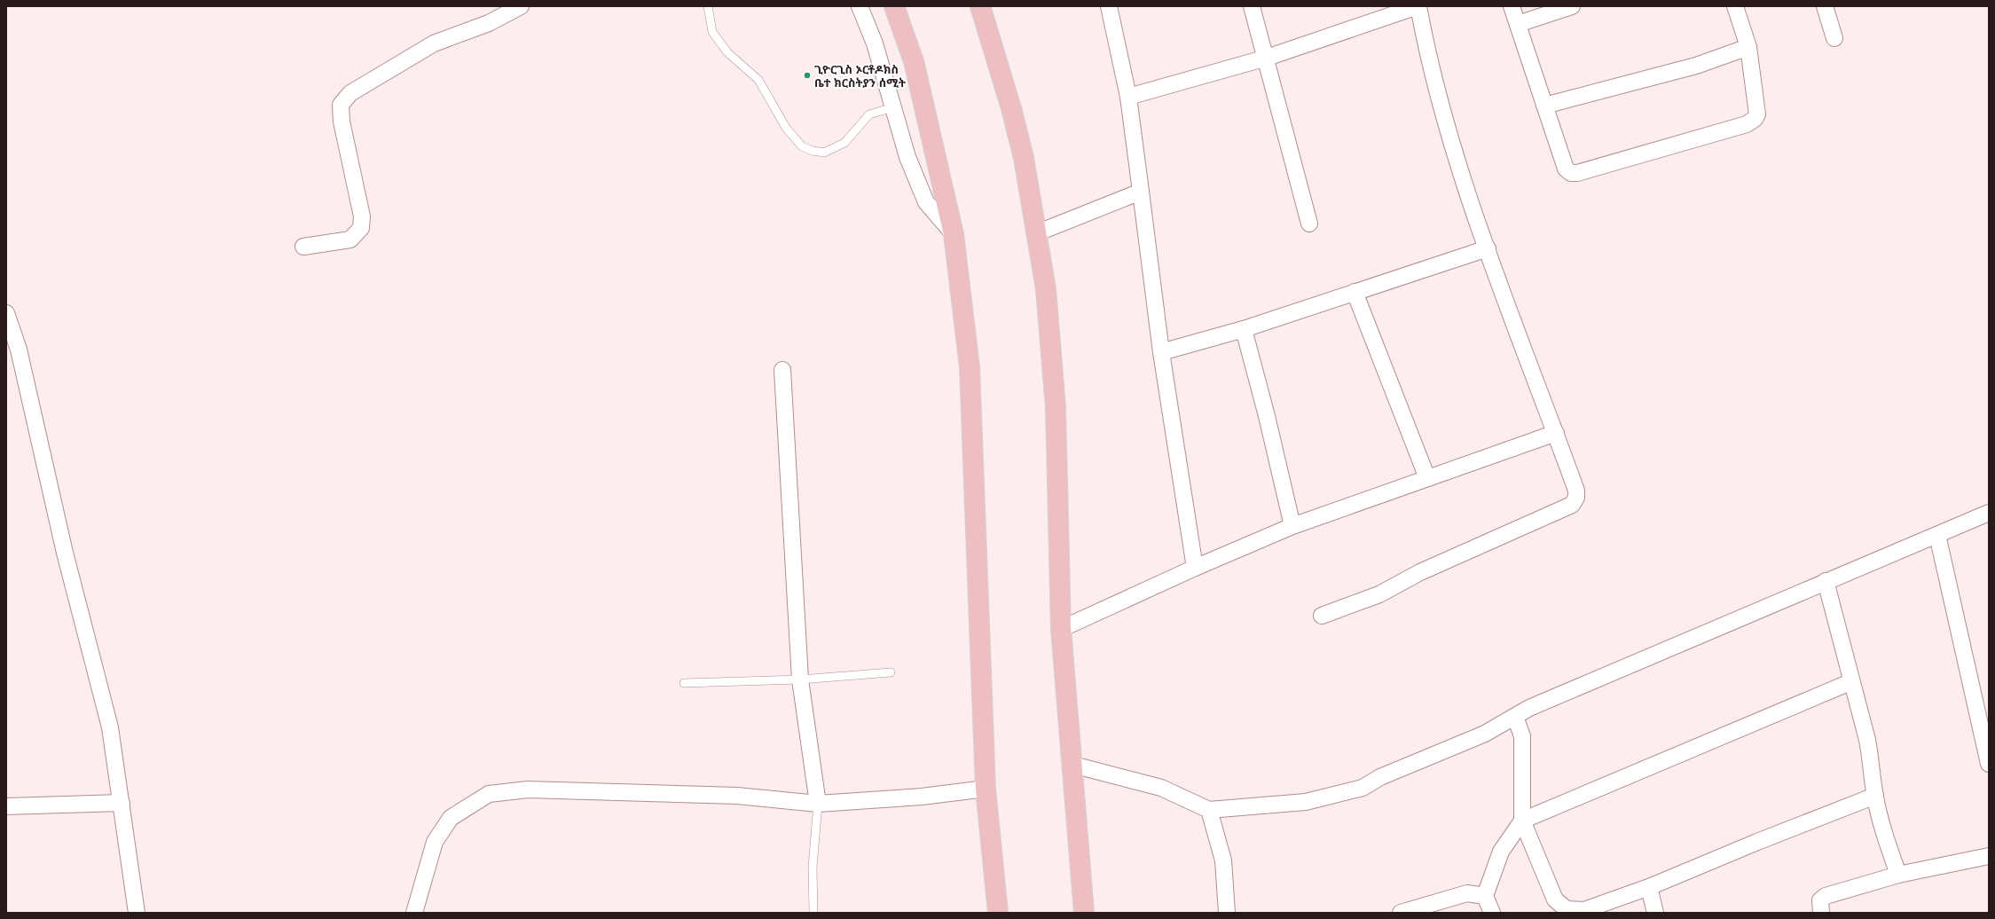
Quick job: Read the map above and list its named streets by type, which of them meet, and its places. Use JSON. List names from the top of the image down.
{
  "places": ["ጊዮርጊስ ኦርቶዶክስ ቤተ ክርስትያን ሰሚት"]
}
